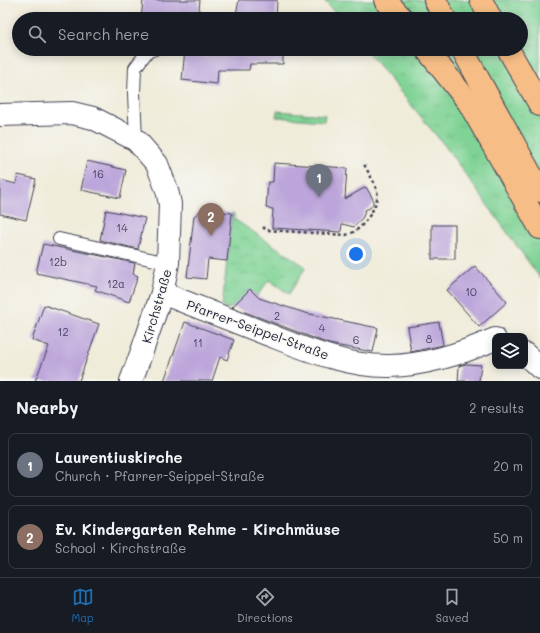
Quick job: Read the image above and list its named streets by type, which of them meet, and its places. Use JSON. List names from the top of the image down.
{
  "streets": {
    "street": ["Kirchstraße", "Pfarrer-Seippel-Straße"]
  },
  "crossings": [
    ["Kirchstraße", "Pfarrer-Seippel-Straße"]
  ],
  "house_numbers": [
    "16",
    "14",
    "12b",
    "12a",
    "10",
    "2",
    "4",
    "12",
    "8",
    "6",
    "11"
  ],
  "page": {
    "search": "Search here",
    "pins": ["1", "2"],
    "heading": ["Nearby", "2 results"],
    "list": [
      {
        "mark": "1",
        "name": "Laurentiuskirche",
        "note": "Church · Pfarrer-Seippel-Straße",
        "value": "20 m"
      },
      {
        "mark": "2",
        "name": "Ev. Kindergarten Rehme - Kirchmäuse",
        "note": "School · Kirchstraße",
        "value": "50 m"
      }
    ],
    "nav": ["Map", "Directions", "Saved"]
  }
}
